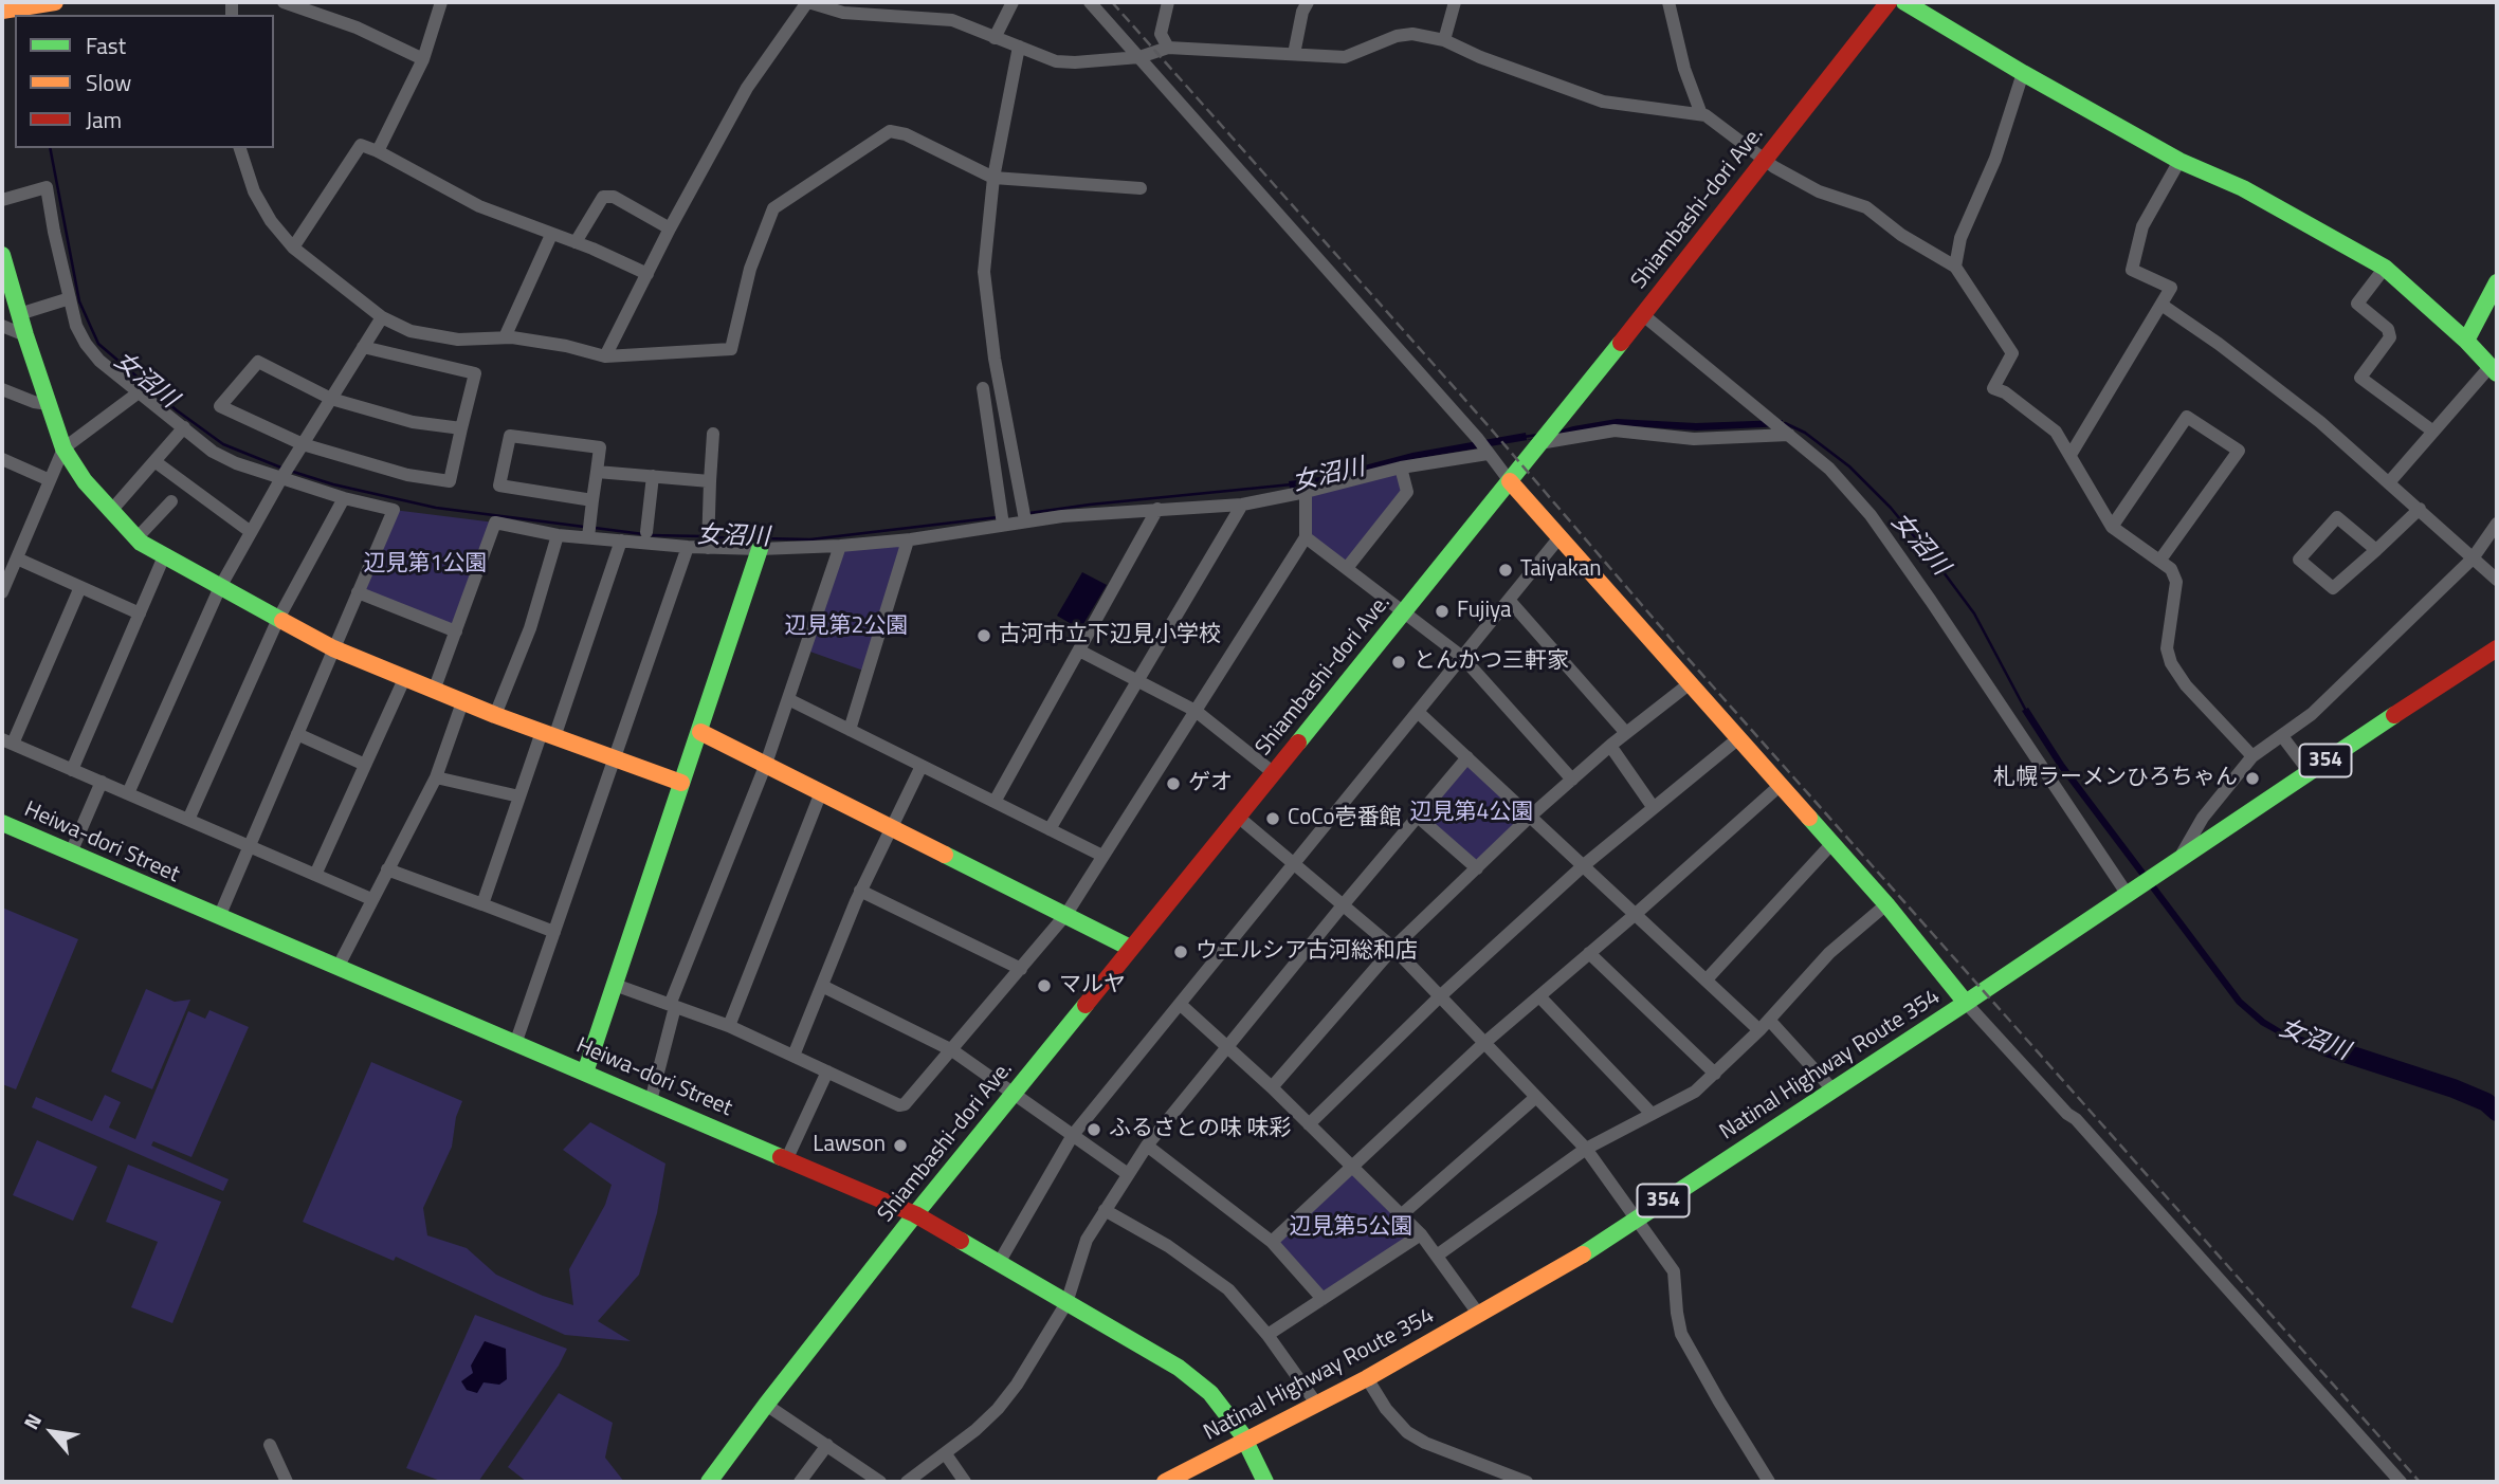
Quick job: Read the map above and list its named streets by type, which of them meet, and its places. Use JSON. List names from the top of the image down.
{
  "streets": {
    "main road": [
      "Shiambashi-dori Ave.",
      "354",
      "Heiwa-dori Street",
      "Natinal Highway Route 354"
    ]
  },
  "crossings": [
    ["Shiambashi-dori Ave.", "Heiwa-dori Street"],
    ["Heiwa-dori Street", "Natinal Highway Route 354"]
  ],
  "water": ["女沼川"],
  "parks": [
    "辺見第1公園",
    "辺見第2公園",
    "辺見第4公園",
    "辺見第5公園"
  ],
  "places": [
    "Taiyakan",
    "Fujiya",
    "古河市立下辺見小学校",
    "とんかつ三軒家",
    "札幌ラーメンひろちゃん",
    "ゲオ",
    "CoCo壱番館",
    "ウエルシア古河総和店",
    "マルヤ",
    "ふるさとの味 味彩",
    "Lawson"
  ],
  "legend": ["Fast", "Slow", "Jam"],
  "north": "top left"
}
